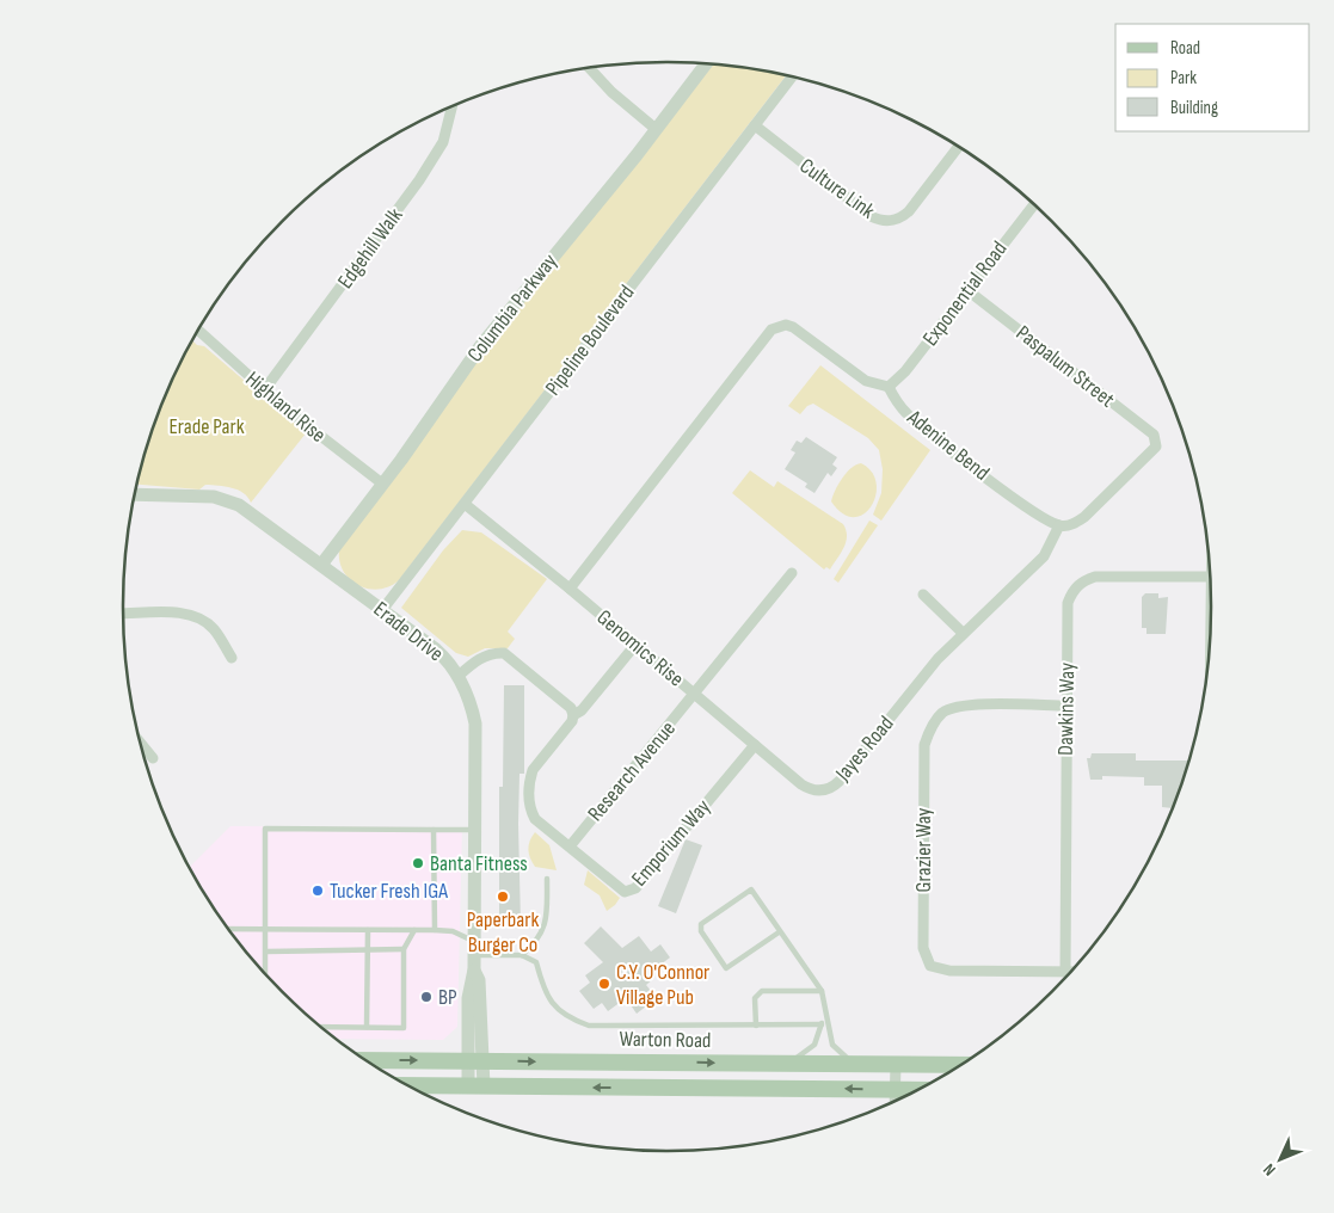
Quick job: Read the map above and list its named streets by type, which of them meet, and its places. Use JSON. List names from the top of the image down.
{
  "streets": {
    "main road": ["Warton Road"],
    "street": [
      "Culture Link",
      "Edgehill Walk",
      "Exponential Road",
      "Columbia Parkway",
      "Pipeline Boulevard",
      "Paspalum Street",
      "Highland Rise",
      "Adenine Bend",
      "Erade Drive",
      "Genomics Rise",
      "Dawkins Way",
      "Jayes Road",
      "Research Avenue",
      "Emporium Way",
      "Grazier Way"
    ]
  },
  "crossings": [
    ["Culture Link", "Pipeline Boulevard"],
    ["Edgehill Walk", "Highland Rise"],
    ["Exponential Road", "Paspalum Street"],
    ["Exponential Road", "Adenine Bend"],
    ["Columbia Parkway", "Highland Rise"],
    ["Columbia Parkway", "Erade Drive"],
    ["Pipeline Boulevard", "Erade Drive"],
    ["Pipeline Boulevard", "Genomics Rise"],
    ["Paspalum Street", "Adenine Bend"],
    ["Paspalum Street", "Jayes Road"],
    ["Adenine Bend", "Jayes Road"],
    ["Erade Drive", "Warton Road"],
    ["Genomics Rise", "Jayes Road"],
    ["Genomics Rise", "Research Avenue"],
    ["Genomics Rise", "Emporium Way"],
    ["Dawkins Way", "Grazier Way"],
    ["Jayes Road", "Research Avenue"],
    ["Jayes Road", "Emporium Way"],
    ["Research Avenue", "Emporium Way"]
  ],
  "parks": ["Erade Park"],
  "places": [
    "Banta Fitness",
    "Tucker Fresh IGA",
    "Paperbark Burger Co",
    "C.Y. O'Connor Village Pub",
    "BP"
  ],
  "legend": ["Road", "Park", "Building"],
  "north": "bottom left"
}
